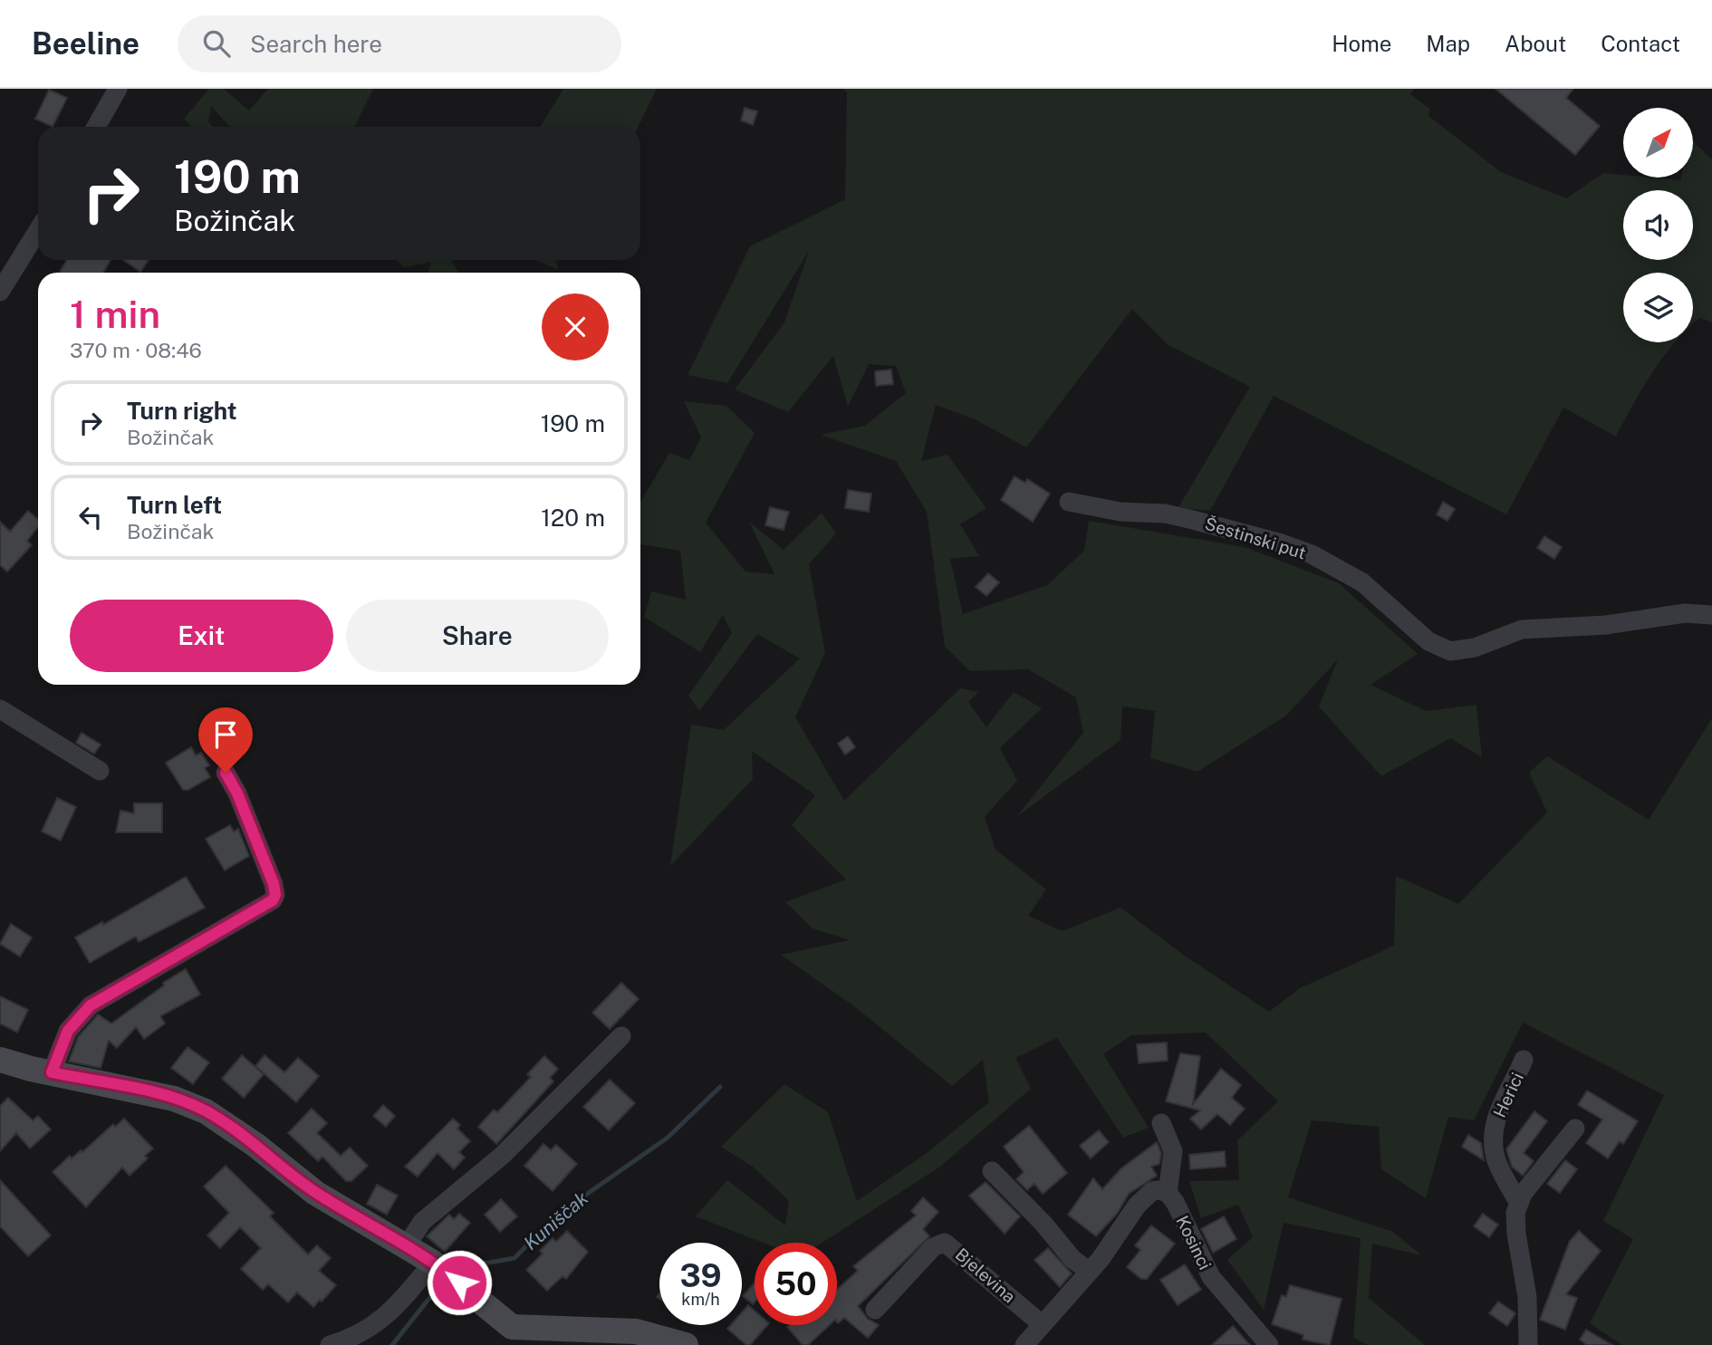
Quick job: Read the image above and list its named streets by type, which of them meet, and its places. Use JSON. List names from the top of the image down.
{
  "streets": {
    "street": [
      "Šestinski put",
      "Herici",
      "Kosinci",
      "Bjelevina"
    ]
  },
  "water": ["Kuniščak"],
  "north": "top right",
  "page": {
    "header": "Beeline",
    "search": "Search here",
    "nav": [
      "Home",
      "Map",
      "About",
      "Contact"
    ],
    "turn": ["190 m", "Božinčak"],
    "heading": ["1 min", "370 m · 08:46"],
    "list": [
      {
        "name": "Turn right",
        "note": "Božinčak",
        "value": "190 m"
      },
      {
        "name": "Turn left",
        "note": "Božinčak",
        "value": "120 m"
      }
    ],
    "buttons": ["Exit", "Share"],
    "speed": "39 km/h",
    "limit": "50"
  }
}
